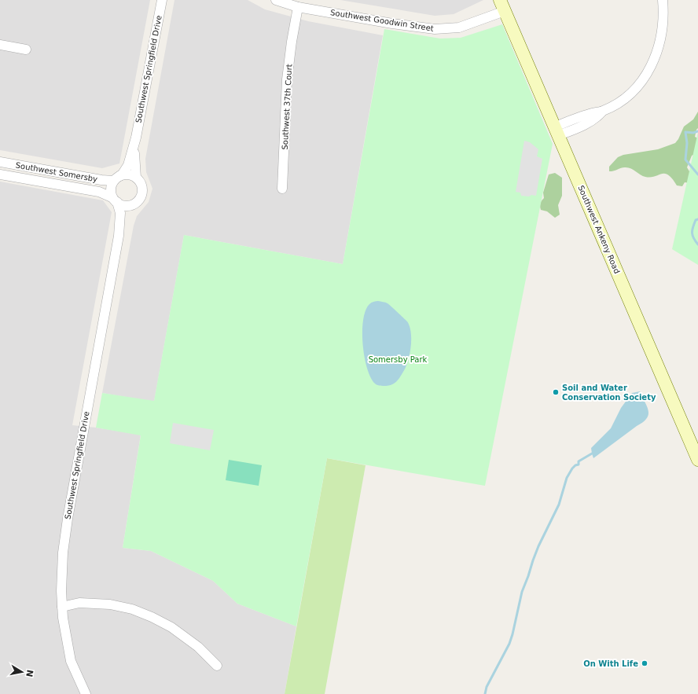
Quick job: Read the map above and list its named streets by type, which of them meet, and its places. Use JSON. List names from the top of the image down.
{
  "streets": {
    "street": [
      "Southwest Goodwin Street",
      "Southwest Springfield Drive",
      "Southwest 37th Court",
      "Southwest Somersby",
      "Southwest Ankeny Road"
    ]
  },
  "crossings": [
    ["Southwest Goodwin Street", "Southwest 37th Court"],
    ["Southwest Goodwin Street", "Southwest Ankeny Road"],
    ["Southwest Springfield Drive", "Southwest Somersby"]
  ],
  "parks": ["Somersby Park"],
  "places": ["Soil and Water Conservation Society", "On With Life"],
  "north": "right"
}
